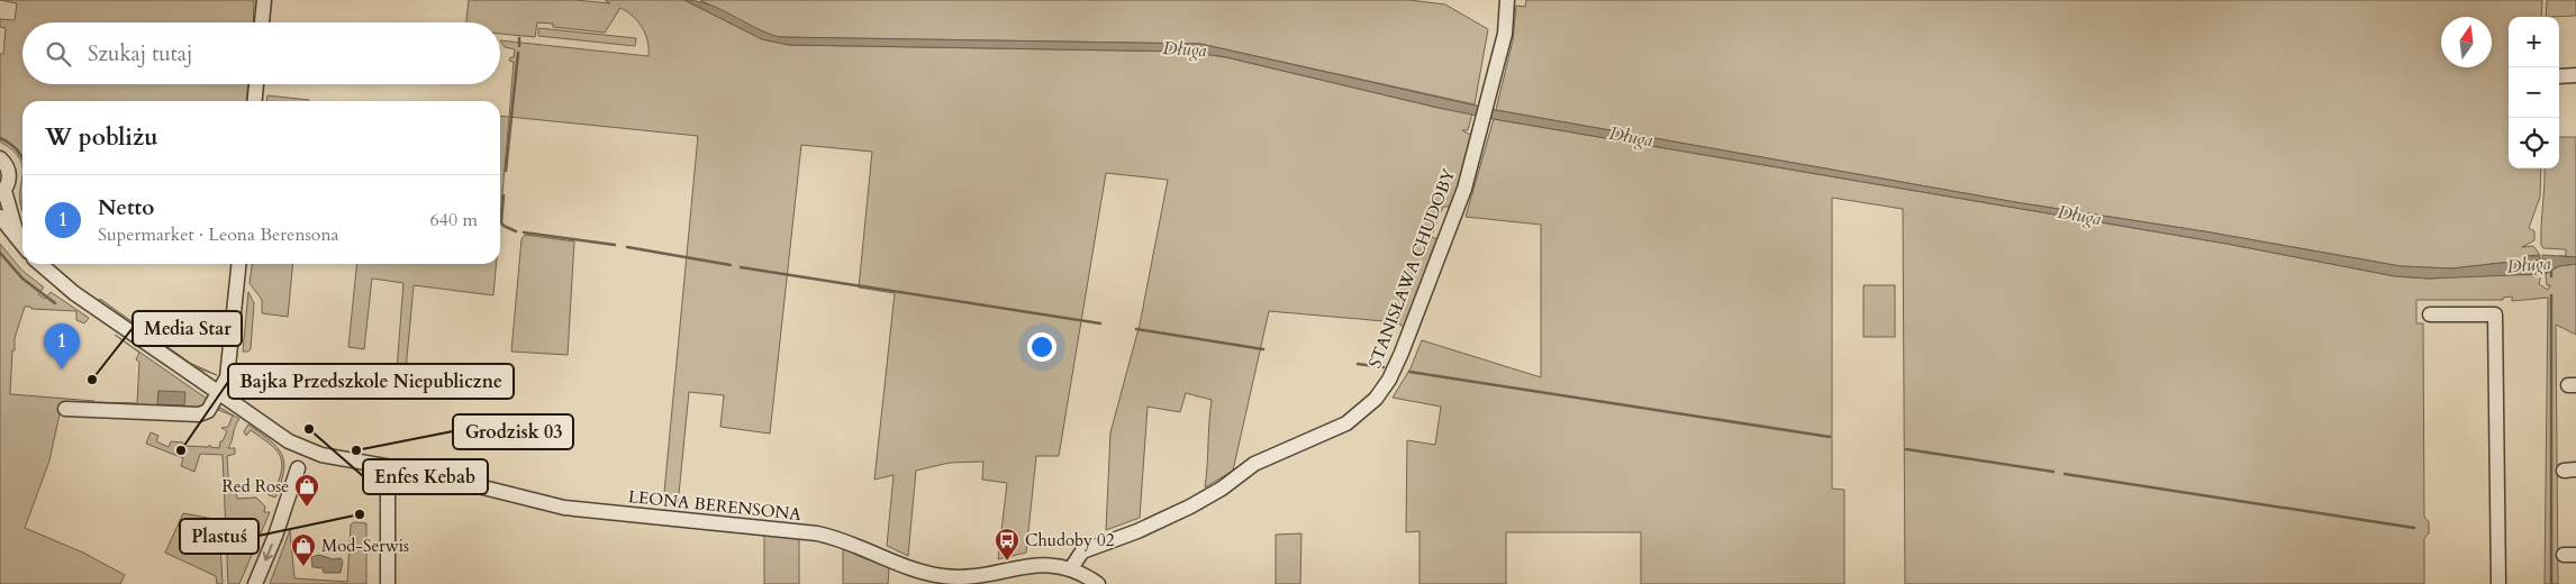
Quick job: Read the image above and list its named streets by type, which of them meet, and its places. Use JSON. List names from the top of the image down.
{
  "streets": {
    "street": ["STANISŁAWA CHUDOBY", "LEONA BERENSONA"]
  },
  "crossings": [
    ["STANISŁAWA CHUDOBY", "LEONA BERENSONA"]
  ],
  "water": ["Długa"],
  "places": {
    "other": [
      "Media Star",
      "Enfes Kebab",
      "Bajka Przedszkole Niepubliczne",
      "Grodzisk 03",
      "Plastuś"
    ],
    "shop": ["Red Rose", "Mod-Serwis"],
    "bus stop": ["Chudoby 02"]
  },
  "north": "top",
  "page": {
    "map_buttons": ["+", "−"],
    "search": "Szukaj tutaj",
    "heading": "W pobliżu",
    "list": [
      {
        "mark": "1",
        "name": "Netto",
        "note": "Supermarket · Leona Berensona",
        "value": "640 m"
      }
    ],
    "pins": "1"
  }
}
